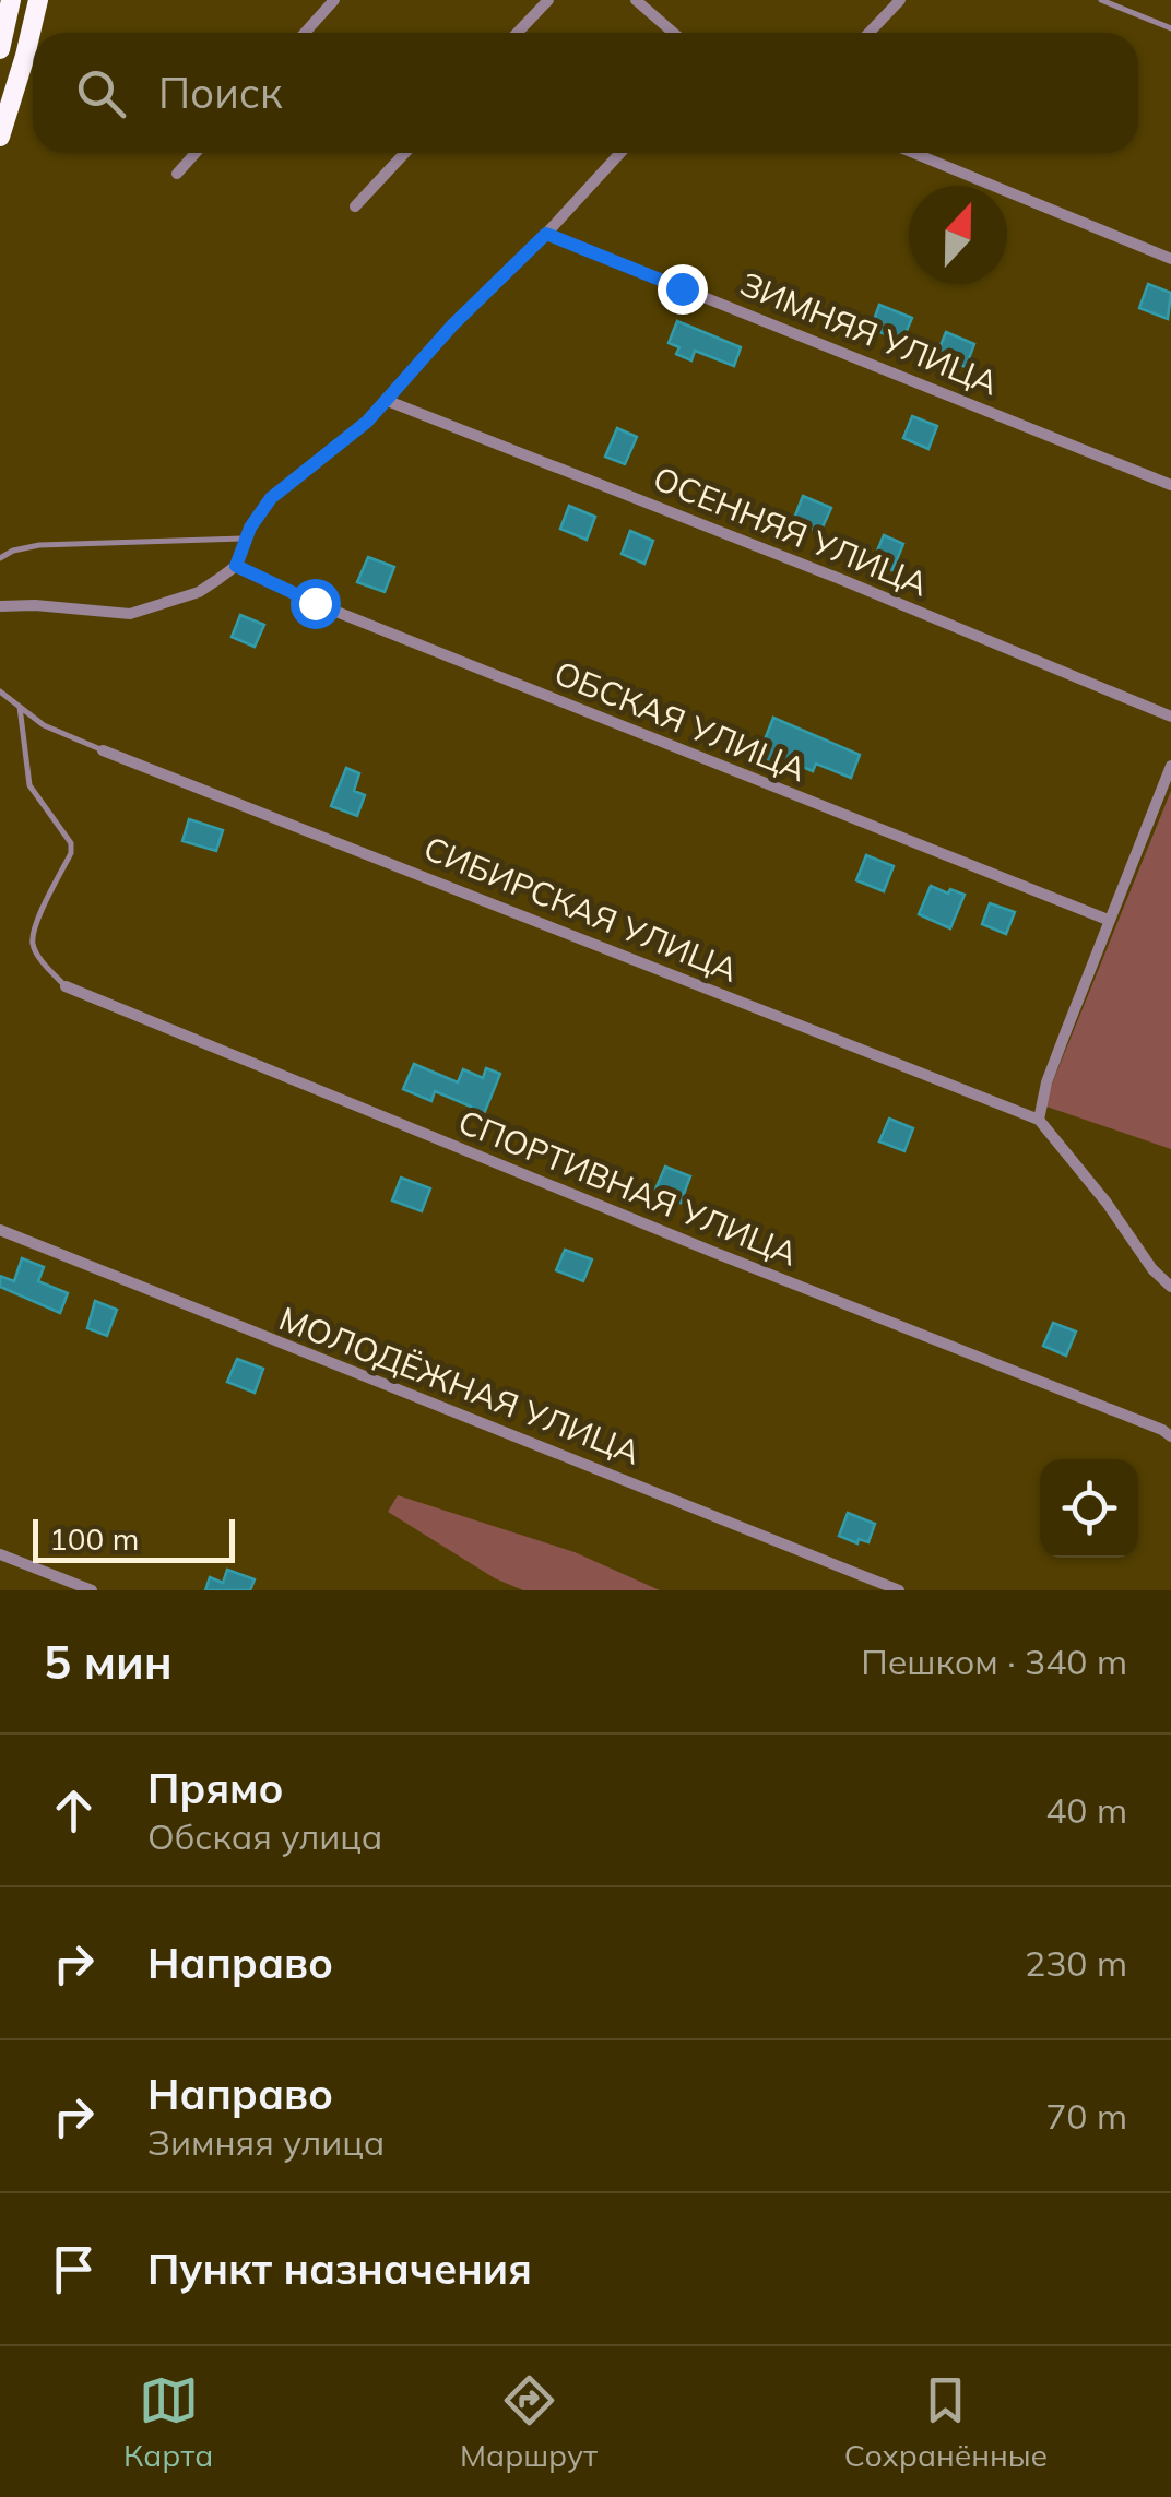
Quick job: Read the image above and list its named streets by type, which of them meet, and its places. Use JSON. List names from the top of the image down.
{
  "streets": {
    "street": [
      "ЗИМНЯЯ УЛИЦА",
      "ОСЕННЯЯ УЛИЦА",
      "ОБСКАЯ УЛИЦА",
      "СИБИРСКАЯ УЛИЦА",
      "СПОРТИВНАЯ УЛИЦА",
      "МОЛОДЁЖНАЯ УЛИЦА"
    ]
  },
  "scale_bar": "100 m",
  "north": "top",
  "page": {
    "search": "Поиск",
    "scale": "100 m",
    "heading": ["5 мин", "Пешком · 340 m"],
    "list": [
      ["Прямо", "Обская улица", "40 m"],
      ["Направо", "230 m"],
      ["Направо", "Зимняя улица", "70 m"],
      "Пункт назначения"
    ],
    "nav": ["Карта", "Маршрут", "Сохранённые"]
  }
}
